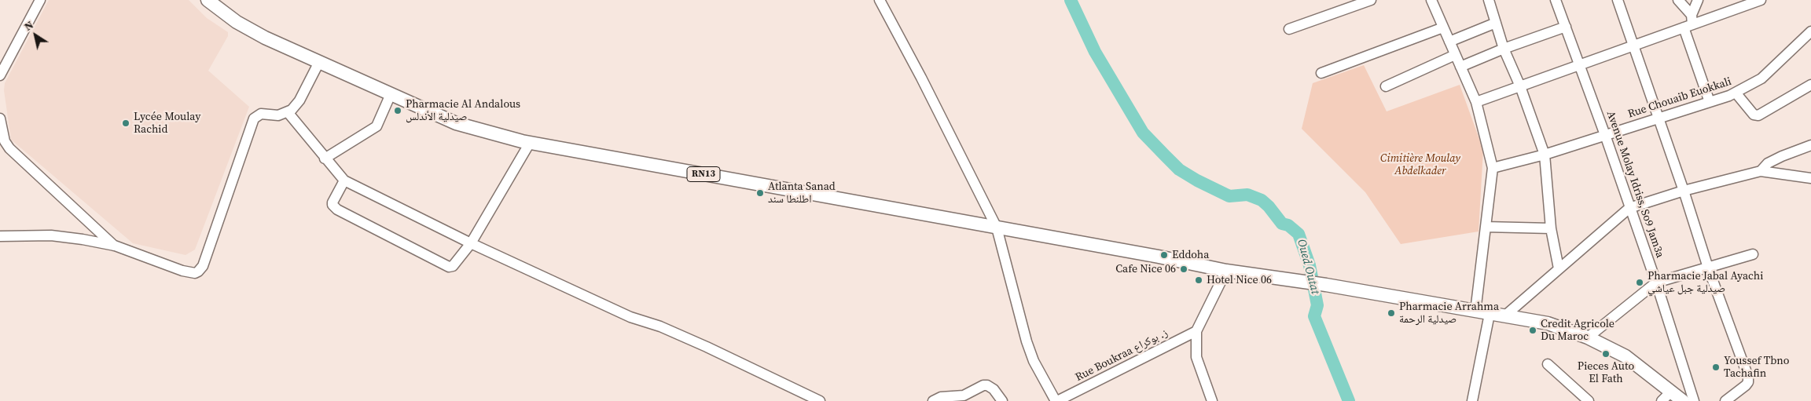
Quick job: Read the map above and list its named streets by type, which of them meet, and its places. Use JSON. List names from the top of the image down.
{
  "streets": {
    "main road": ["RN13"],
    "street": ["Rue Chouaib Euokkali", "Avenue Molay Idriss, So9 Jam3a", "Rue Boukraa ز. بوكراع"]
  },
  "crossings": [
    ["Rue Chouaib Euokkali", "Avenue Molay Idriss, So9 Jam3a"]
  ],
  "water": ["Oued Outat"],
  "parks": ["Cimitière Moulay Abdelkader"],
  "places": [
    "Pharmacie Al Andalous صيدلية الأندلس",
    "Lycée Moulay Rachid",
    "Atlanta Sanad اطلنطا سند",
    "Eddoha",
    "Cafe Nice 06",
    "Hotel Nice 06",
    "Pharmacie Jabal Ayachi صيدلية جبل عياشي",
    "Pharmacie Arrahma صيدلية الرحمة",
    "Credit Agricole Du Maroc",
    "Pieces Auto El Fath",
    "Youssef Tbno Tachafin"
  ],
  "north": "top left"
}
